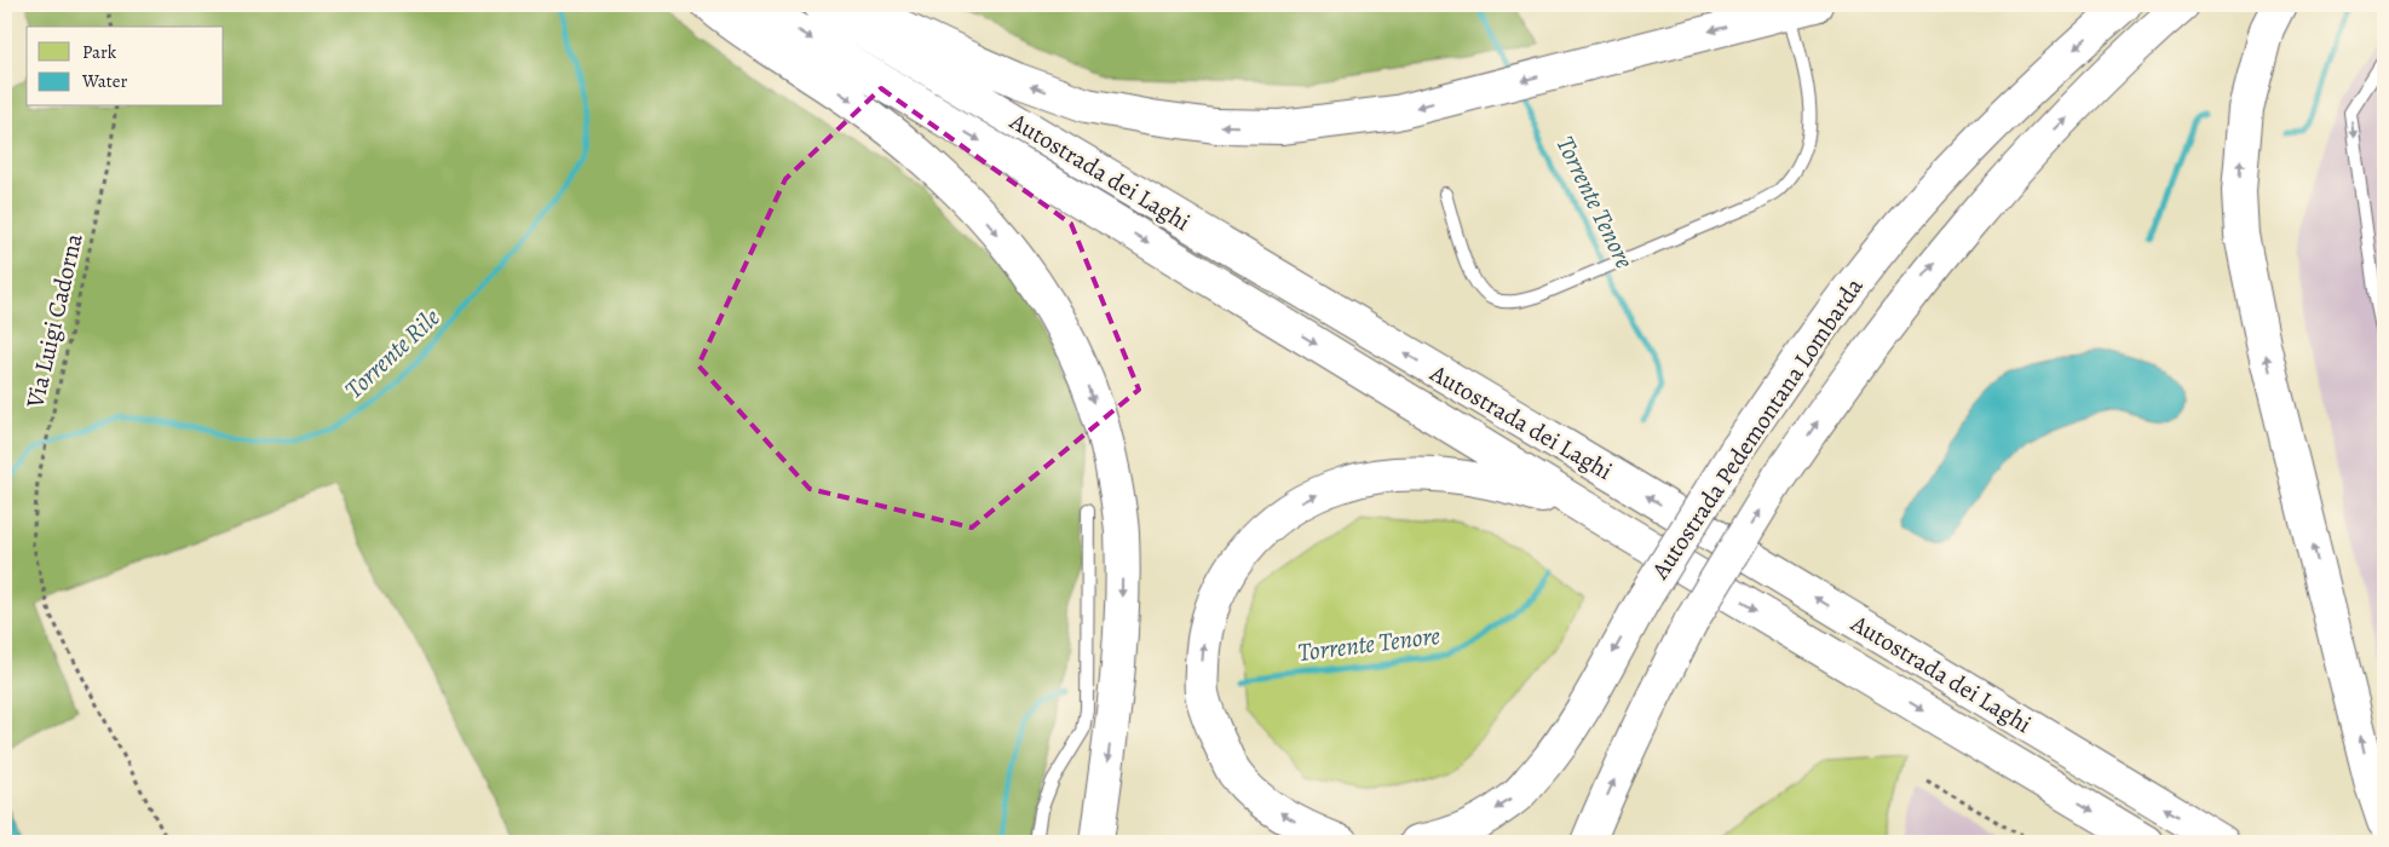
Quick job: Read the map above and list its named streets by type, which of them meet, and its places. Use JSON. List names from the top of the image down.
{
  "streets": {
    "highway": ["Autostrada dei Laghi", "Autostrada Pedemontana Lombarda"],
    "path": ["Via Luigi Cadorna"]
  },
  "water": ["Torrente Tenore", "Torrente Rile"],
  "legend": ["Park", "Water"]
}
